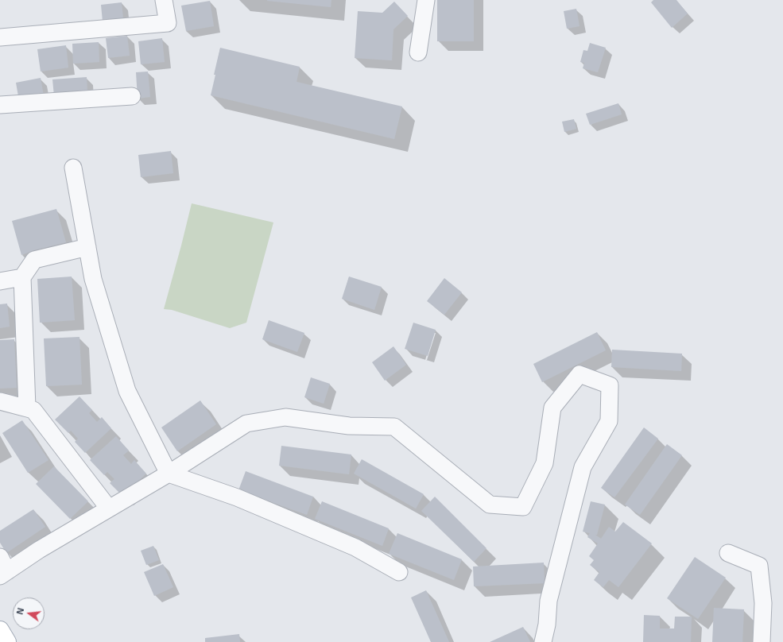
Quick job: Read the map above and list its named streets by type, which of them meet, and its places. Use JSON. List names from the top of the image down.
{
  "north": "left"
}
